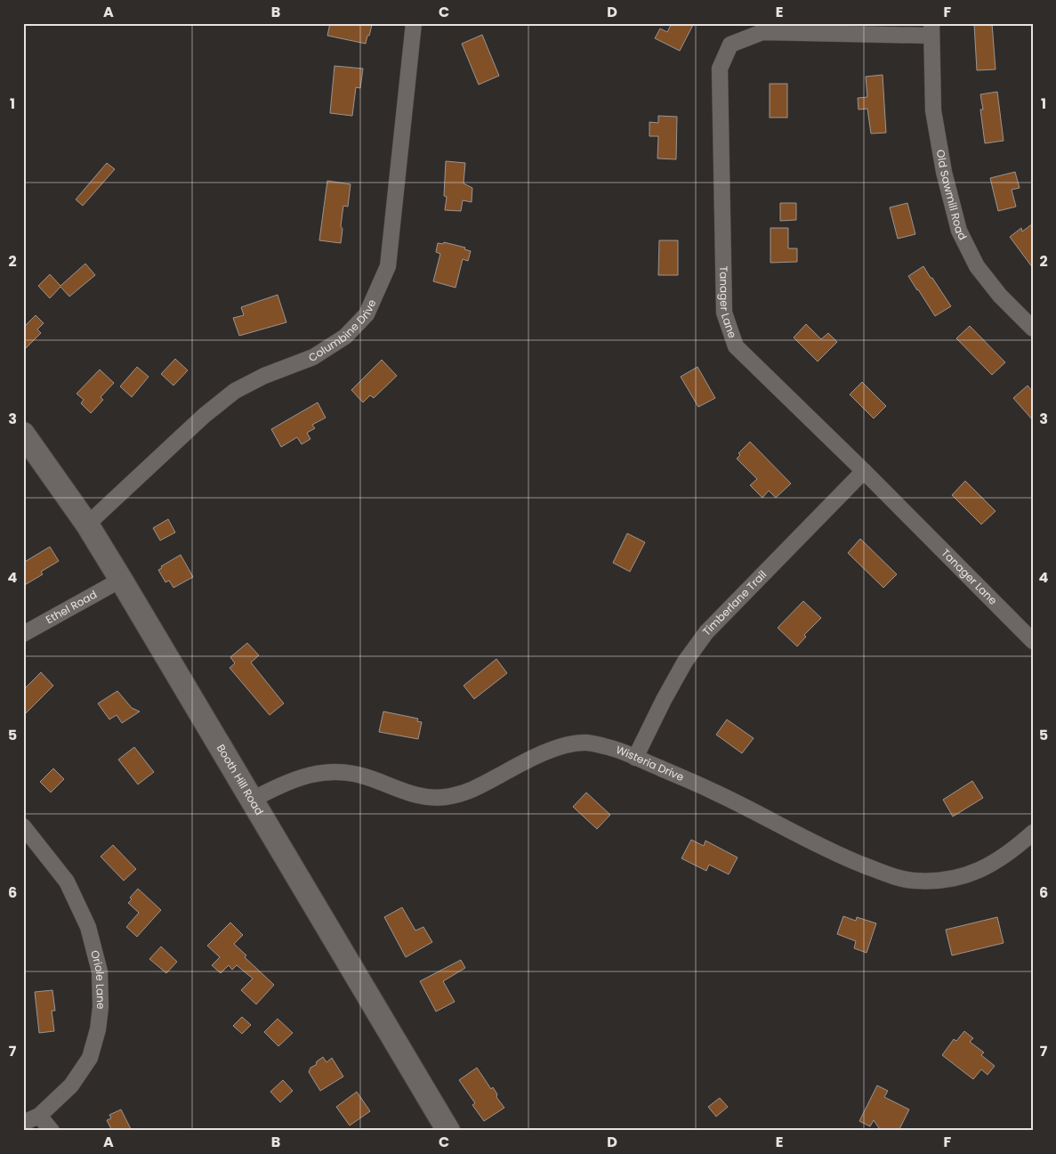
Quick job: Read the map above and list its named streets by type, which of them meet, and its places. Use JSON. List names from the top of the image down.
{
  "streets": {
    "street": [
      "Old Sawmill Road",
      "Tanager Lane",
      "Columbine Drive",
      "Timberlane Trail",
      "Ethel Road",
      "Wisteria Drive",
      "Booth Hill Road",
      "Oriole Lane"
    ]
  },
  "crossings": [
    ["Old Sawmill Road", "Tanager Lane"],
    ["Tanager Lane", "Timberlane Trail"],
    ["Columbine Drive", "Booth Hill Road"],
    ["Timberlane Trail", "Wisteria Drive"],
    ["Ethel Road", "Booth Hill Road"],
    ["Wisteria Drive", "Booth Hill Road"]
  ],
  "grid": {
    "columns": [
      "A",
      "B",
      "C",
      "D",
      "E",
      "F"
    ],
    "rows": [
      "1",
      "2",
      "3",
      "4",
      "5",
      "6",
      "7"
    ]
  }
}
